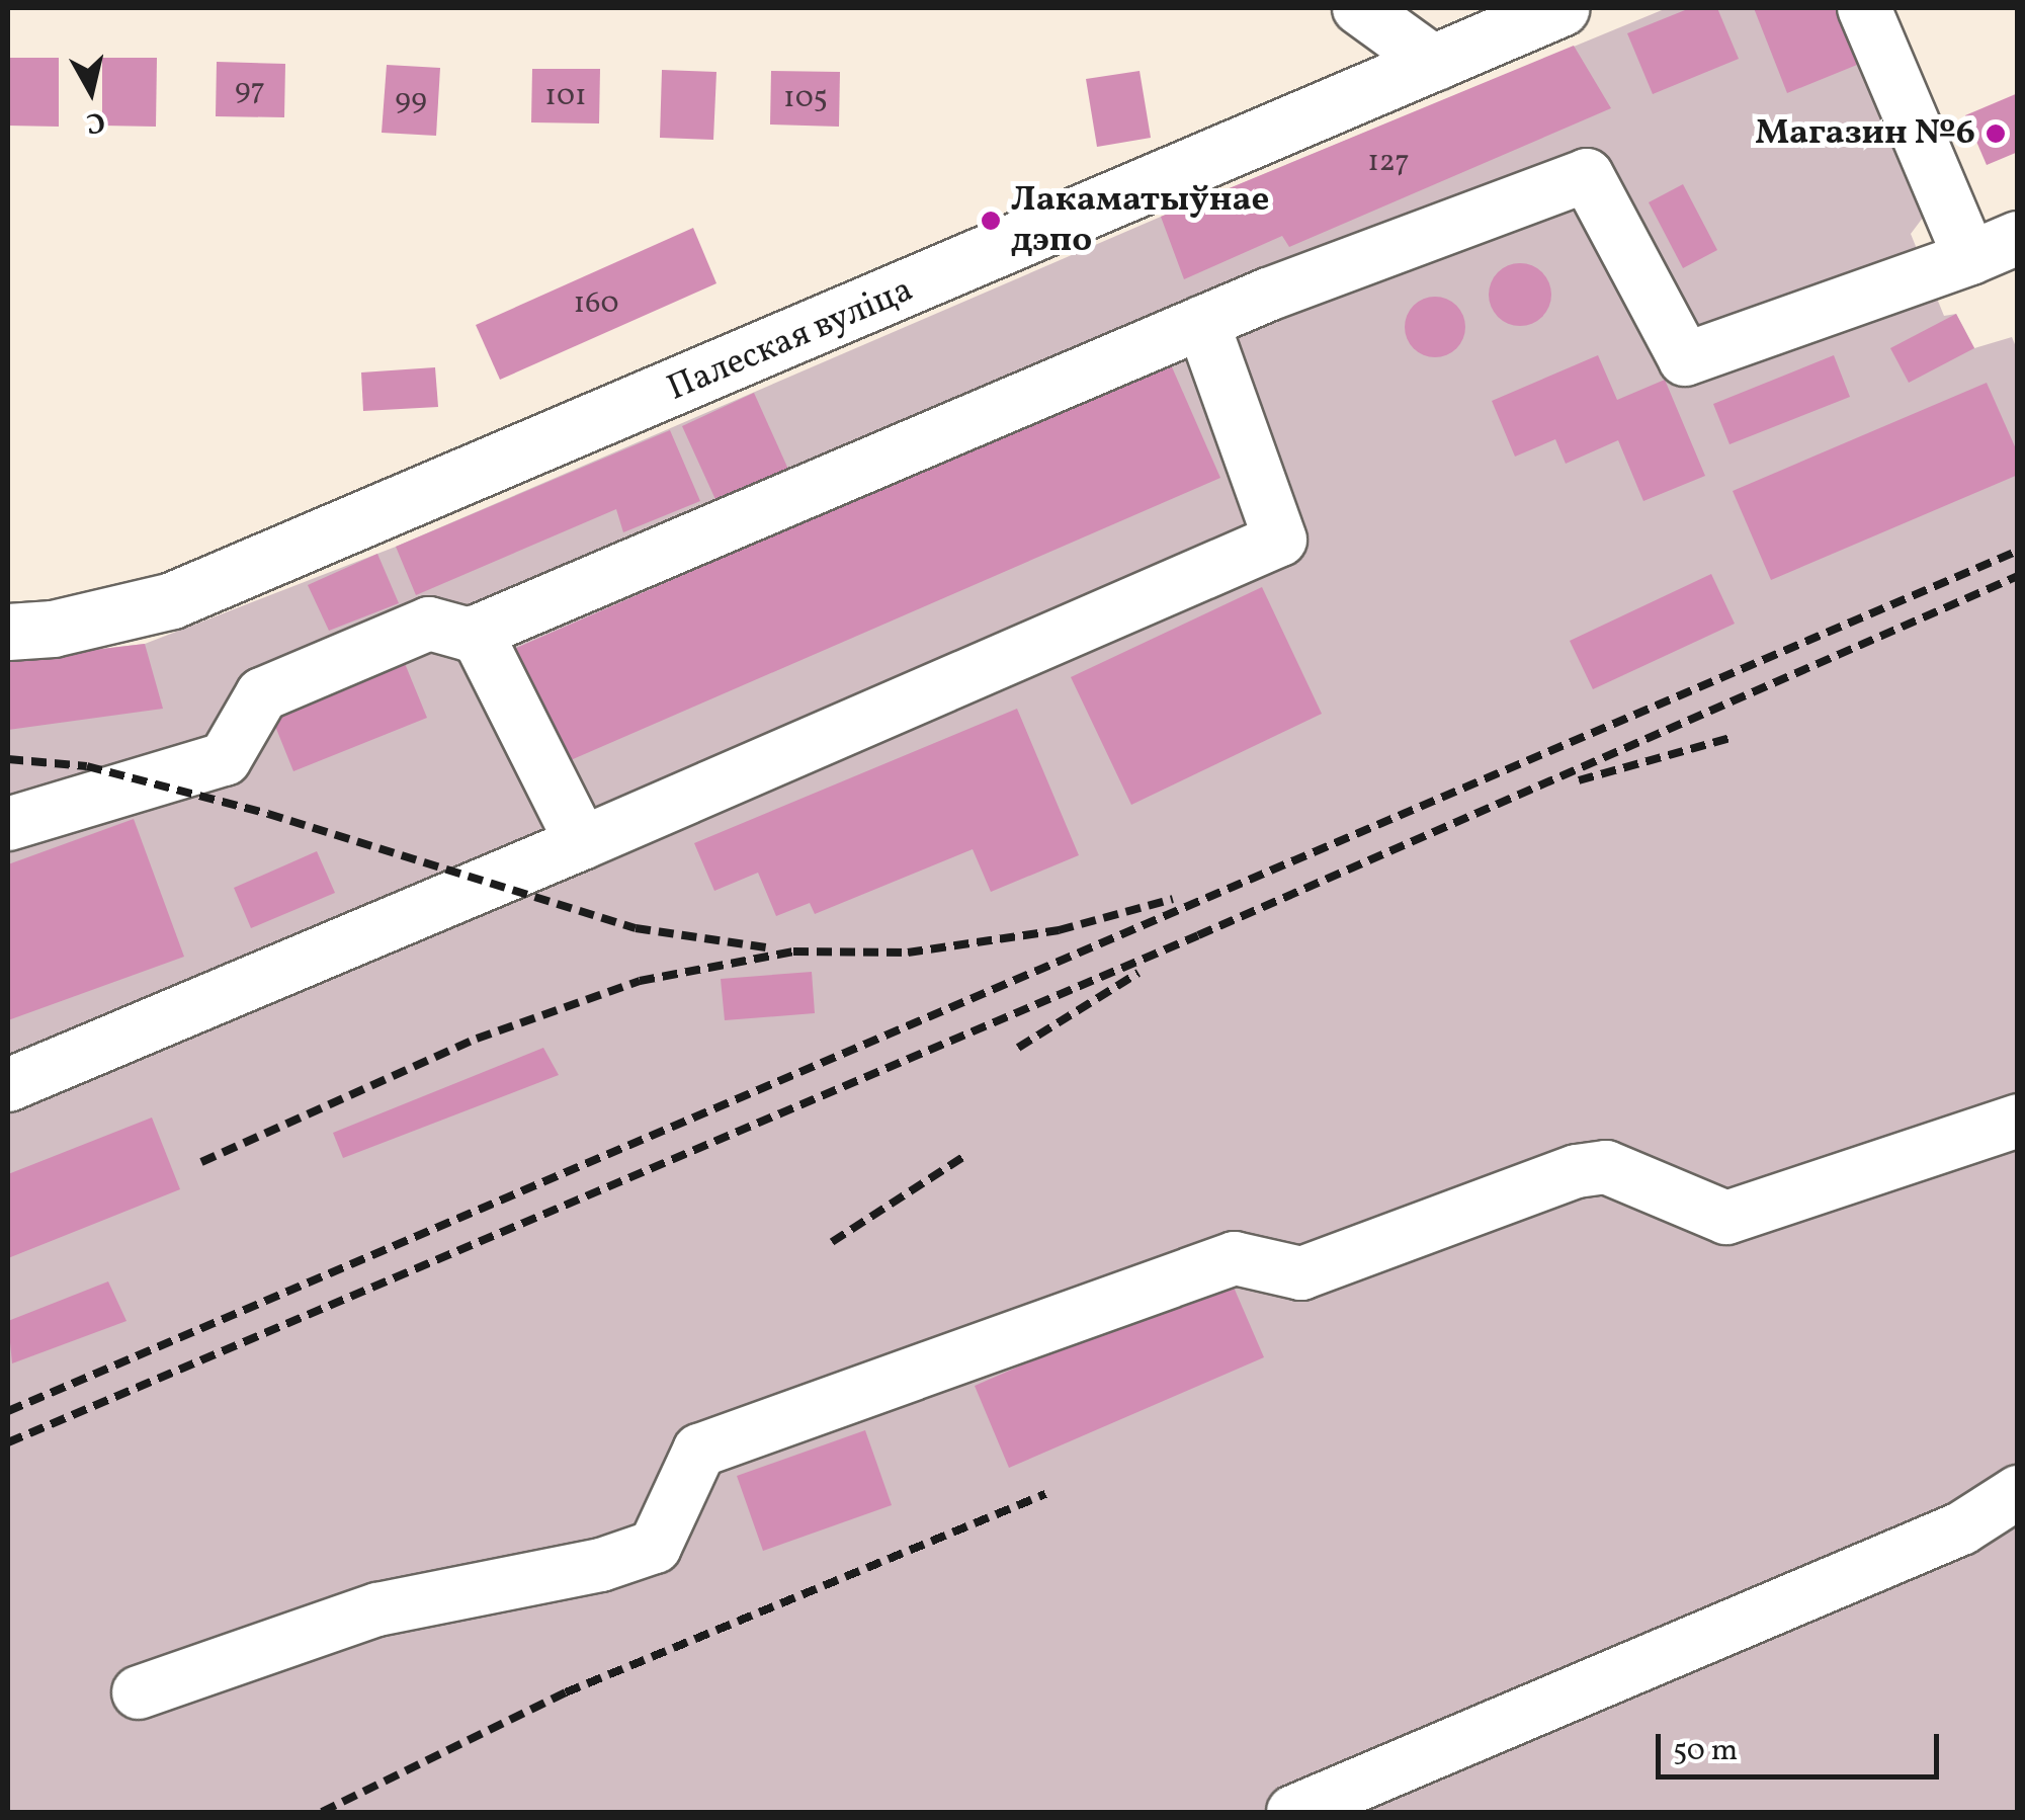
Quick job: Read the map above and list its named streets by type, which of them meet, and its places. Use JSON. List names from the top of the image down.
{
  "streets": {
    "main road": ["Палеская вуліца"]
  },
  "places": ["Магазин №6", "Лакаматыўнае дэпо"],
  "house_numbers": [
    "97",
    "101",
    "105",
    "99",
    "127",
    "160"
  ],
  "scale_bar": "50 m",
  "north": "bottom"
}
